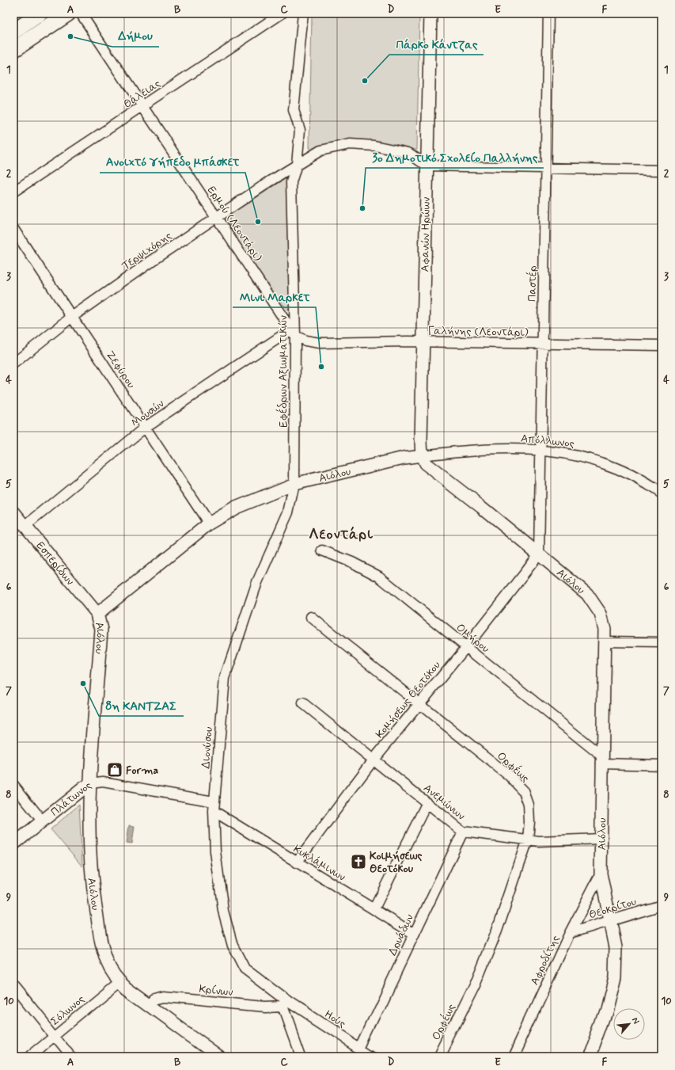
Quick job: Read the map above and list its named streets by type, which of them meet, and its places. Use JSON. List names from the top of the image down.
{
  "streets": {
    "street": [
      "Θάλειας",
      "Ερμού (Λεοντάρι)",
      "Αφανών Ηρώων",
      "Τερψιχόρης",
      "Παστέρ",
      "Γαλήνης (Λεοντάρι)",
      "Ζεφύρου",
      "Εφέδρων Αξιωματικών",
      "Μουσών",
      "Απόλλωνος",
      "Αιόλου",
      "Εσπερίδων",
      "Ομήρου",
      "Κομήσεως Θεοτόκου",
      "Διονύσου",
      "Ορφέως",
      "Πλάτωνος",
      "Ανεμώνων",
      "Κυκλάμινων",
      "Θεοκρίτου",
      "Δρυάδων",
      "Αφροδίτης",
      "Κρίνων",
      "Σόλωνος",
      "Ηούς"
    ]
  },
  "crossings": [
    ["Θάλειας", "Ερμού (Λεοντάρι)"],
    ["Ερμού (Λεοντάρι)", "Τερψιχόρης"],
    ["Ερμού (Λεοντάρι)", "Γαλήνης (Λεοντάρι)"],
    ["Ερμού (Λεοντάρι)", "Εφέδρων Αξιωματικών"],
    ["Ερμού (Λεοντάρι)", "Μουσών"],
    ["Αφανών Ηρώων", "Τερψιχόρης"],
    ["Αφανών Ηρώων", "Γαλήνης (Λεοντάρι)"],
    ["Αφανών Ηρώων", "Απόλλωνος"],
    ["Αφανών Ηρώων", "Αιόλου"],
    ["Τερψιχόρης", "Ζεφύρου"],
    ["Τερψιχόρης", "Εφέδρων Αξιωματικών"],
    ["Παστέρ", "Γαλήνης (Λεοντάρι)"],
    ["Παστέρ", "Απόλλωνος"],
    ["Παστέρ", "Αιόλου"],
    ["Παστέρ", "Κομήσεως Θεοτόκου"],
    ["Γαλήνης (Λεοντάρι)", "Εφέδρων Αξιωματικών"],
    ["Γαλήνης (Λεοντάρι)", "Μουσών"],
    ["Ζεφύρου", "Μουσών"],
    ["Ζεφύρου", "Αιόλου"],
    ["Εφέδρων Αξιωματικών", "Μουσών"],
    ["Εφέδρων Αξιωματικών", "Αιόλου"],
    ["Εφέδρων Αξιωματικών", "Διονύσου"],
    ["Μουσών", "Εσπερίδων"],
    ["Απόλλωνος", "Αιόλου"],
    ["Αιόλου", "Εσπερίδων"],
    ["Αιόλου", "Ομήρου"],
    ["Αιόλου", "Κομήσεως Θεοτόκου"],
    ["Αιόλου", "Διονύσου"],
    ["Αιόλου", "Πλάτωνος"],
    ["Αιόλου", "Ανεμώνων"],
    ["Αιόλου", "Θεοκρίτου"],
    ["Αιόλου", "Αφροδίτης"],
    ["Αιόλου", "Κρίνων"],
    ["Αιόλου", "Σόλωνος"],
    ["Ομήρου", "Κομήσεως Θεοτόκου"],
    ["Κομήσεως Θεοτόκου", "Ορφέως"],
    ["Κομήσεως Θεοτόκου", "Ανεμώνων"],
    ["Κομήσεως Θεοτόκου", "Κυκλάμινων"],
    ["Διονύσου", "Πλάτωνος"],
    ["Διονύσου", "Κυκλάμινων"],
    ["Διονύσου", "Κρίνων"],
    ["Διονύσου", "Ηούς"],
    ["Ορφέως", "Ανεμώνων"],
    ["Ανεμώνων", "Δρυάδων"],
    ["Κυκλάμινων", "Δρυάδων"],
    ["Θεοκρίτου", "Αφροδίτης"],
    ["Δρυάδων", "Ηούς"],
    ["Κρίνων", "Ηούς"]
  ],
  "districts": ["Λεοντάρι"],
  "places": {
    "other": [
      "Δήμου",
      "Πάρκο Κάντζας",
      "3ο Δημοτικό Σχολείο Παλλήνης",
      "Ανοιχτό γήπεδο μπάσκετ",
      "Μινι Μαρκετ",
      "8η ΚΑΝΤΖΑΣ"
    ],
    "shop": ["Forma"],
    "church": ["Κοιμήσεως Θεοτόκου"]
  },
  "north": "top right",
  "grid": {
    "columns": [
      "A",
      "B",
      "C",
      "D",
      "E",
      "F"
    ],
    "rows": [
      "1",
      "2",
      "3",
      "4",
      "5",
      "6",
      "7",
      "8",
      "9",
      "10"
    ]
  }
}
